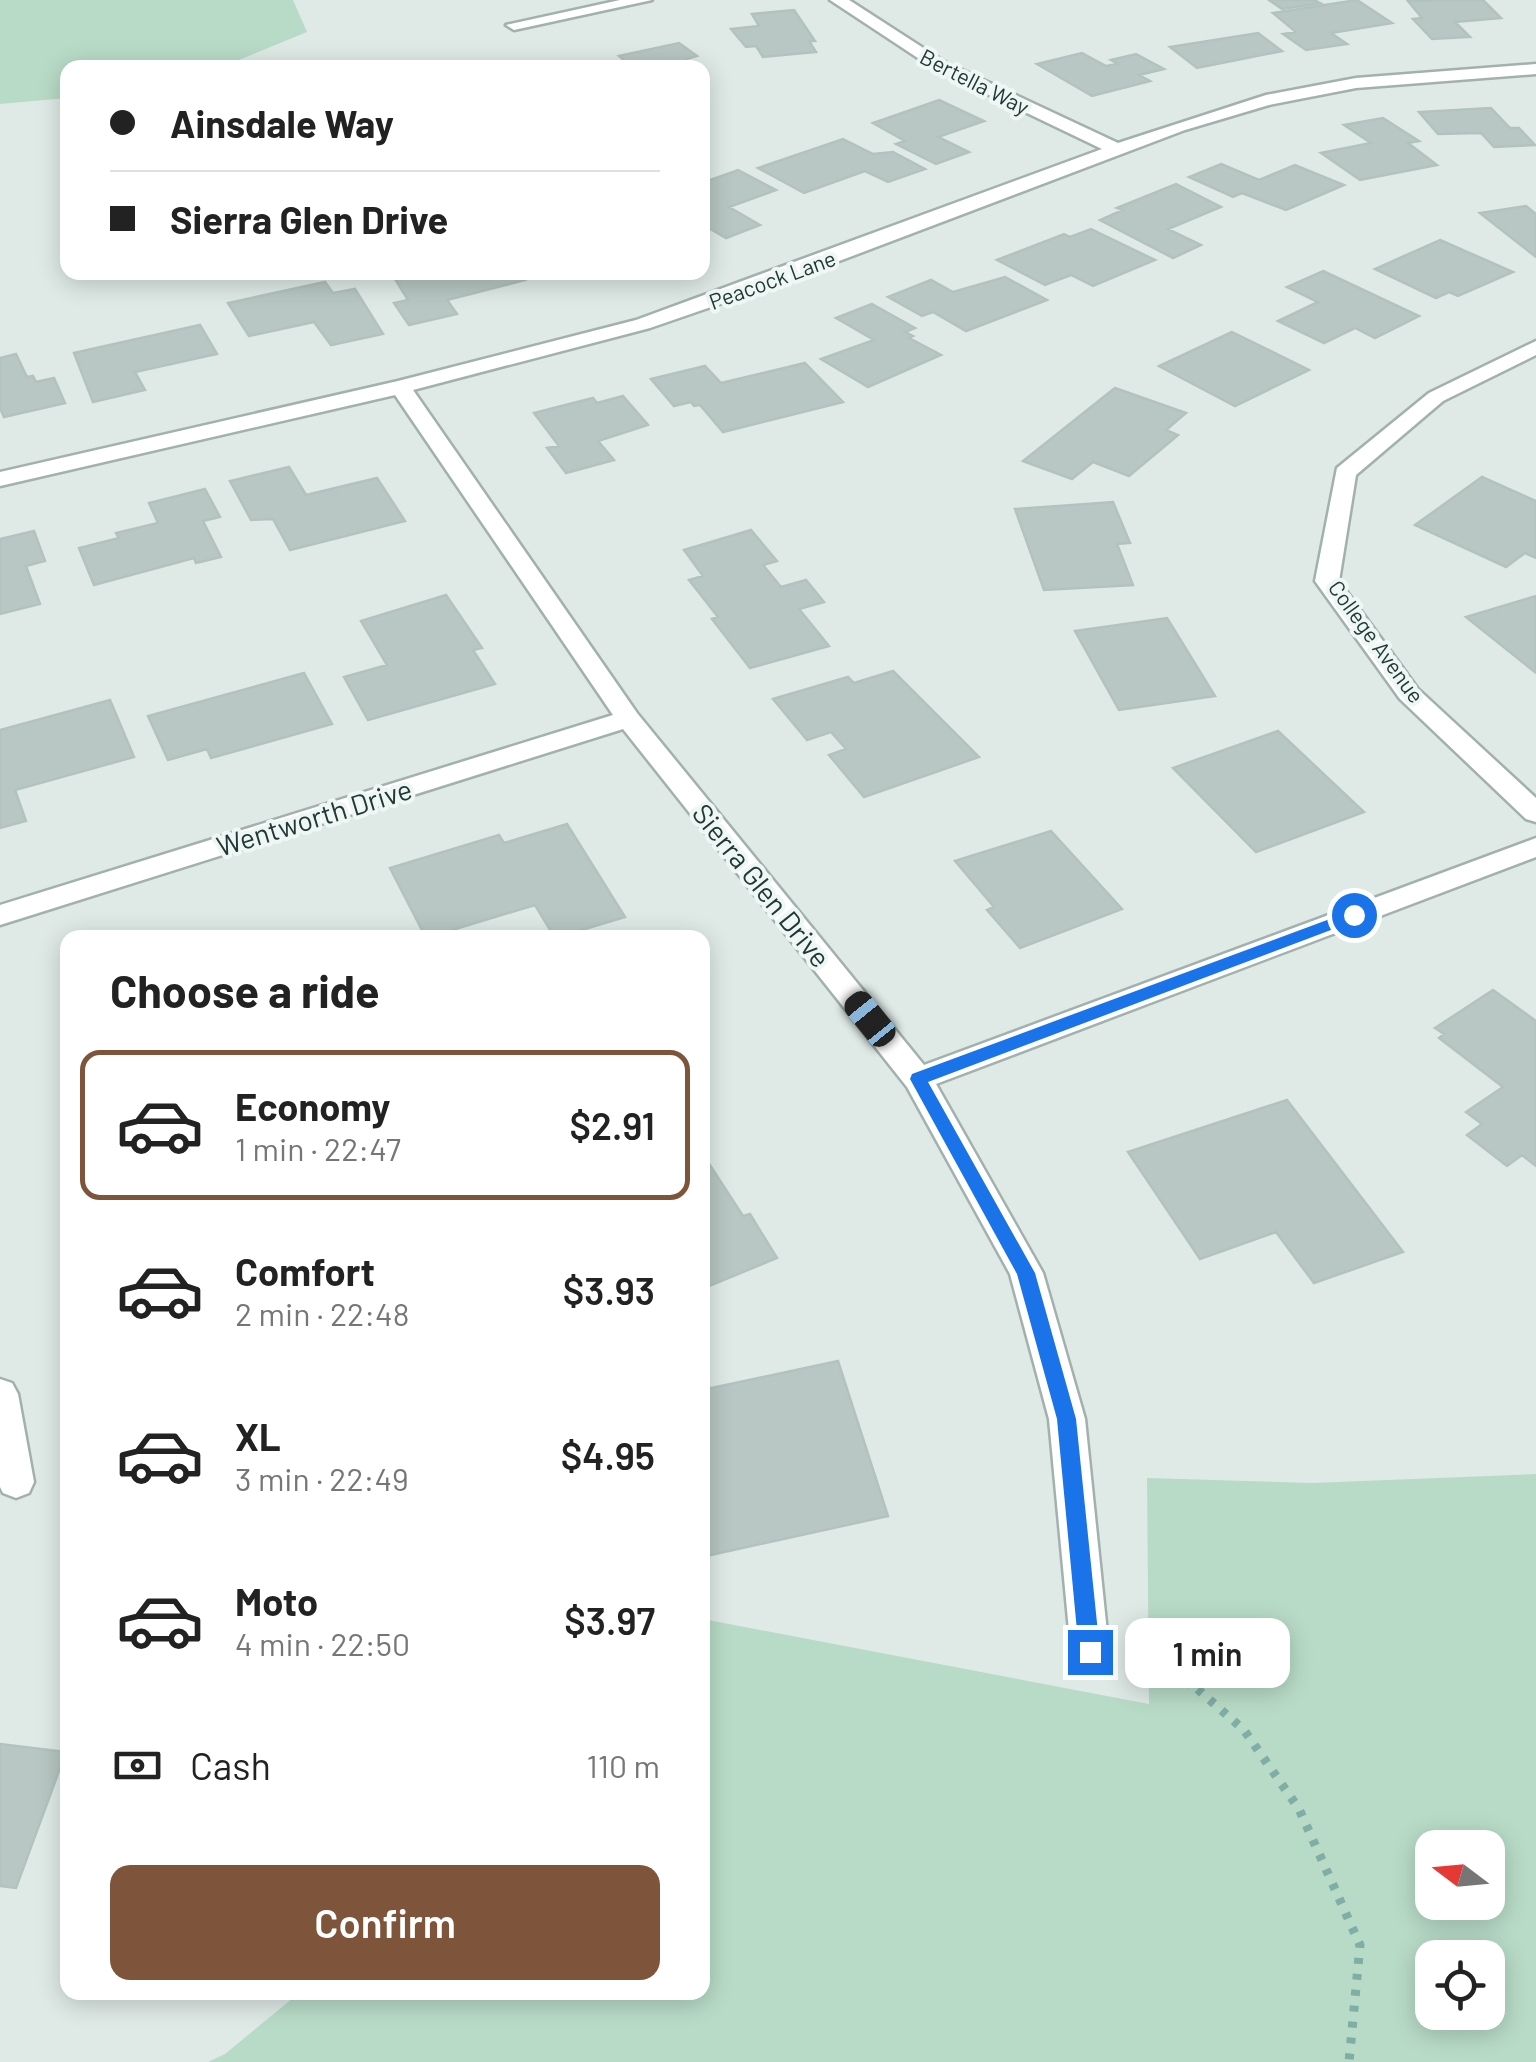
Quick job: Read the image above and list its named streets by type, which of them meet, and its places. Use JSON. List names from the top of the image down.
{
  "streets": {
    "street": [
      "Bertella Way",
      "Peacock Lane",
      "College Avenue",
      "Wentworth Drive",
      "Sierra Glen Drive"
    ]
  },
  "crossings": [
    ["Bertella Way", "Peacock Lane"],
    ["Peacock Lane", "Sierra Glen Drive"],
    ["Wentworth Drive", "Sierra Glen Drive"]
  ],
  "north": "left",
  "page": {
    "banner": ["Ainsdale Way", "Sierra Glen Drive"],
    "heading": "Choose a ride",
    "list": [
      {
        "name": "Economy",
        "note": "1 min · 22:47",
        "value": "$2.91"
      },
      {
        "name": "Comfort",
        "note": "2 min · 22:48",
        "value": "$3.93"
      },
      {
        "name": "XL",
        "note": "3 min · 22:49",
        "value": "$4.95"
      },
      {
        "name": "Moto",
        "note": "4 min · 22:50",
        "value": "$3.97"
      }
    ],
    "bubble": "1 min",
    "pay": ["Cash", "110 m"],
    "buttons": "Confirm"
  }
}
